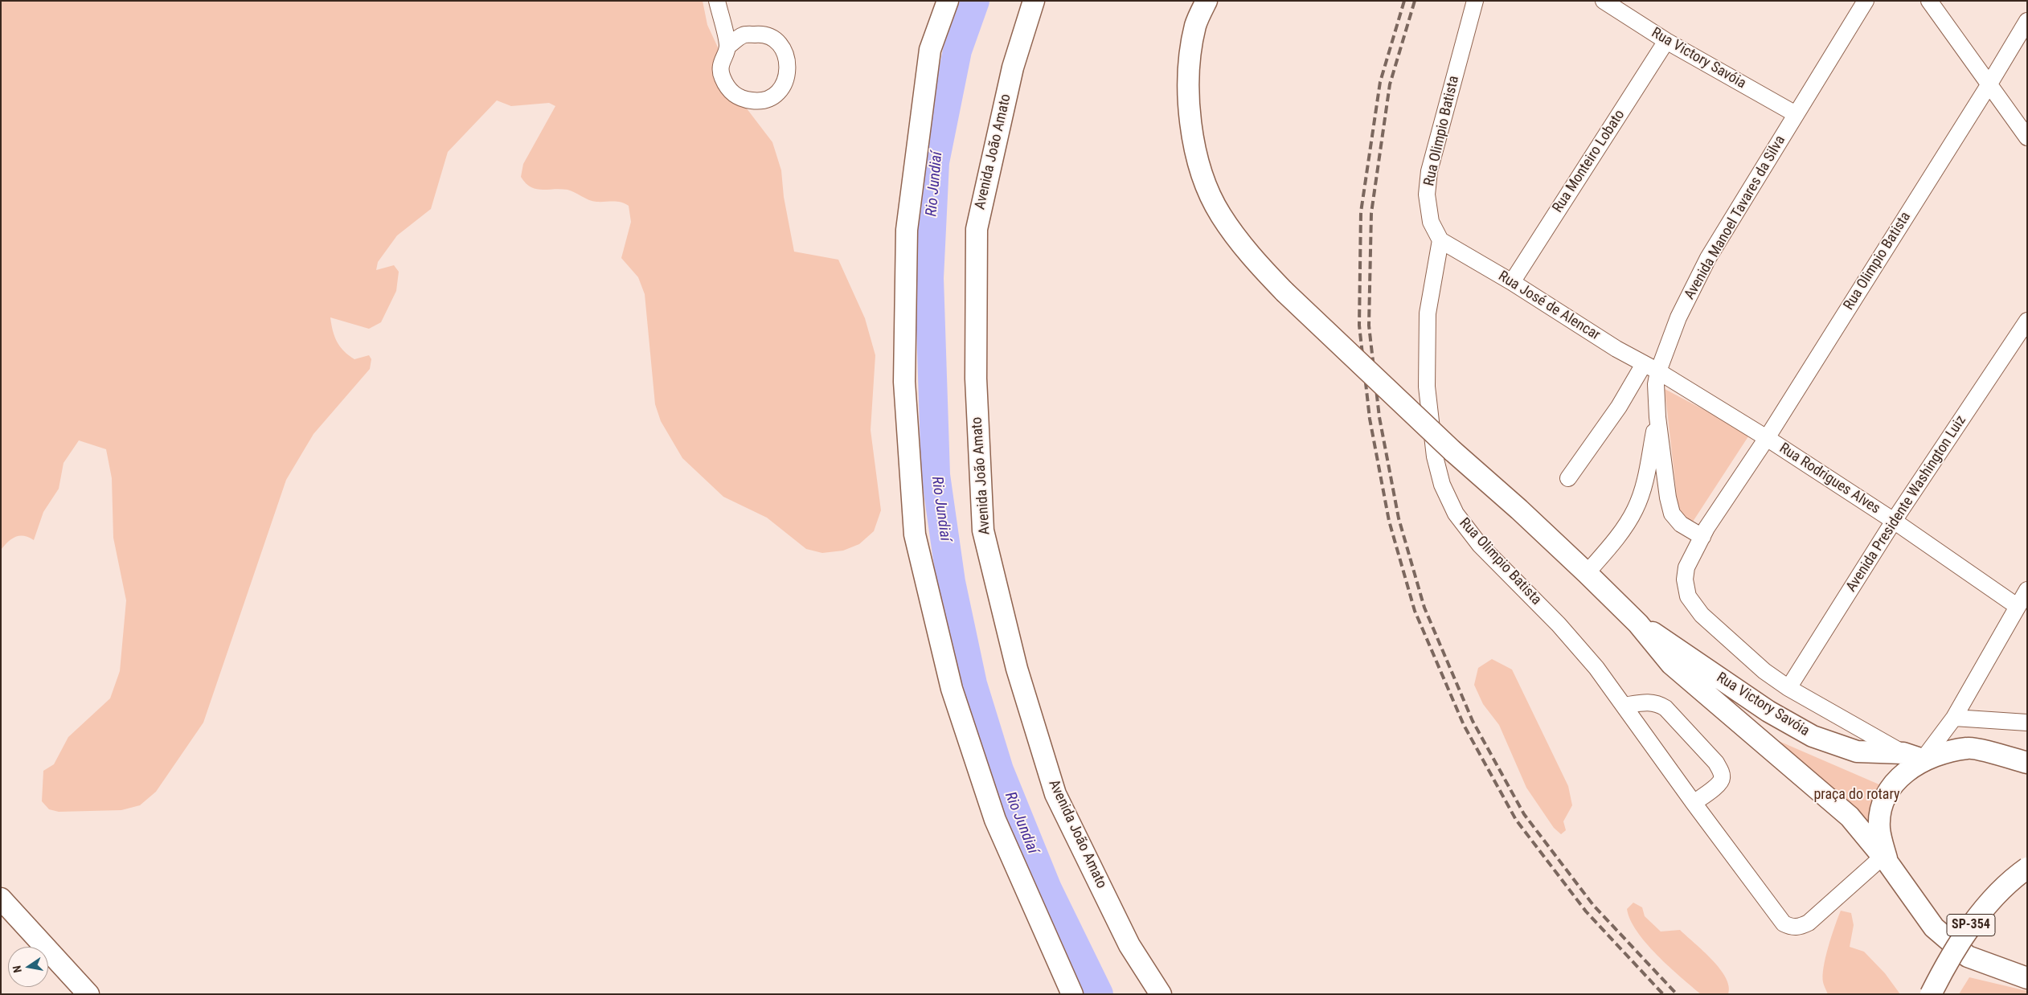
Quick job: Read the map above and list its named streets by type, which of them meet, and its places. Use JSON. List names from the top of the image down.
{
  "streets": {
    "main road": ["Rua Victory Savóia", "Avenida João Amato", "SP-354"],
    "street": [
      "Rua Olimpio Batista",
      "Rua Monteiro Lobato",
      "Avenida Manoel Tavares da Silva",
      "Rua José de Alencar",
      "Rua Rodrigues Alves",
      "Avenida Presidente Washington Luiz"
    ]
  },
  "crossings": [
    ["Rua Victory Savóia", "Rua Monteiro Lobato"],
    ["Rua Victory Savóia", "Avenida Manoel Tavares da Silva"],
    ["Rua Olimpio Batista", "Rua José de Alencar"],
    ["Rua Olimpio Batista", "Rua Rodrigues Alves"],
    ["Rua Monteiro Lobato", "Rua José de Alencar"],
    ["Avenida Manoel Tavares da Silva", "Rua José de Alencar"],
    ["Avenida Manoel Tavares da Silva", "Rua Rodrigues Alves"],
    ["Rua José de Alencar", "Rua Rodrigues Alves"],
    ["Rua Rodrigues Alves", "Avenida Presidente Washington Luiz"]
  ],
  "water": ["Rio Jundiaí"],
  "parks": ["praça do rotary"],
  "north": "left"
}
